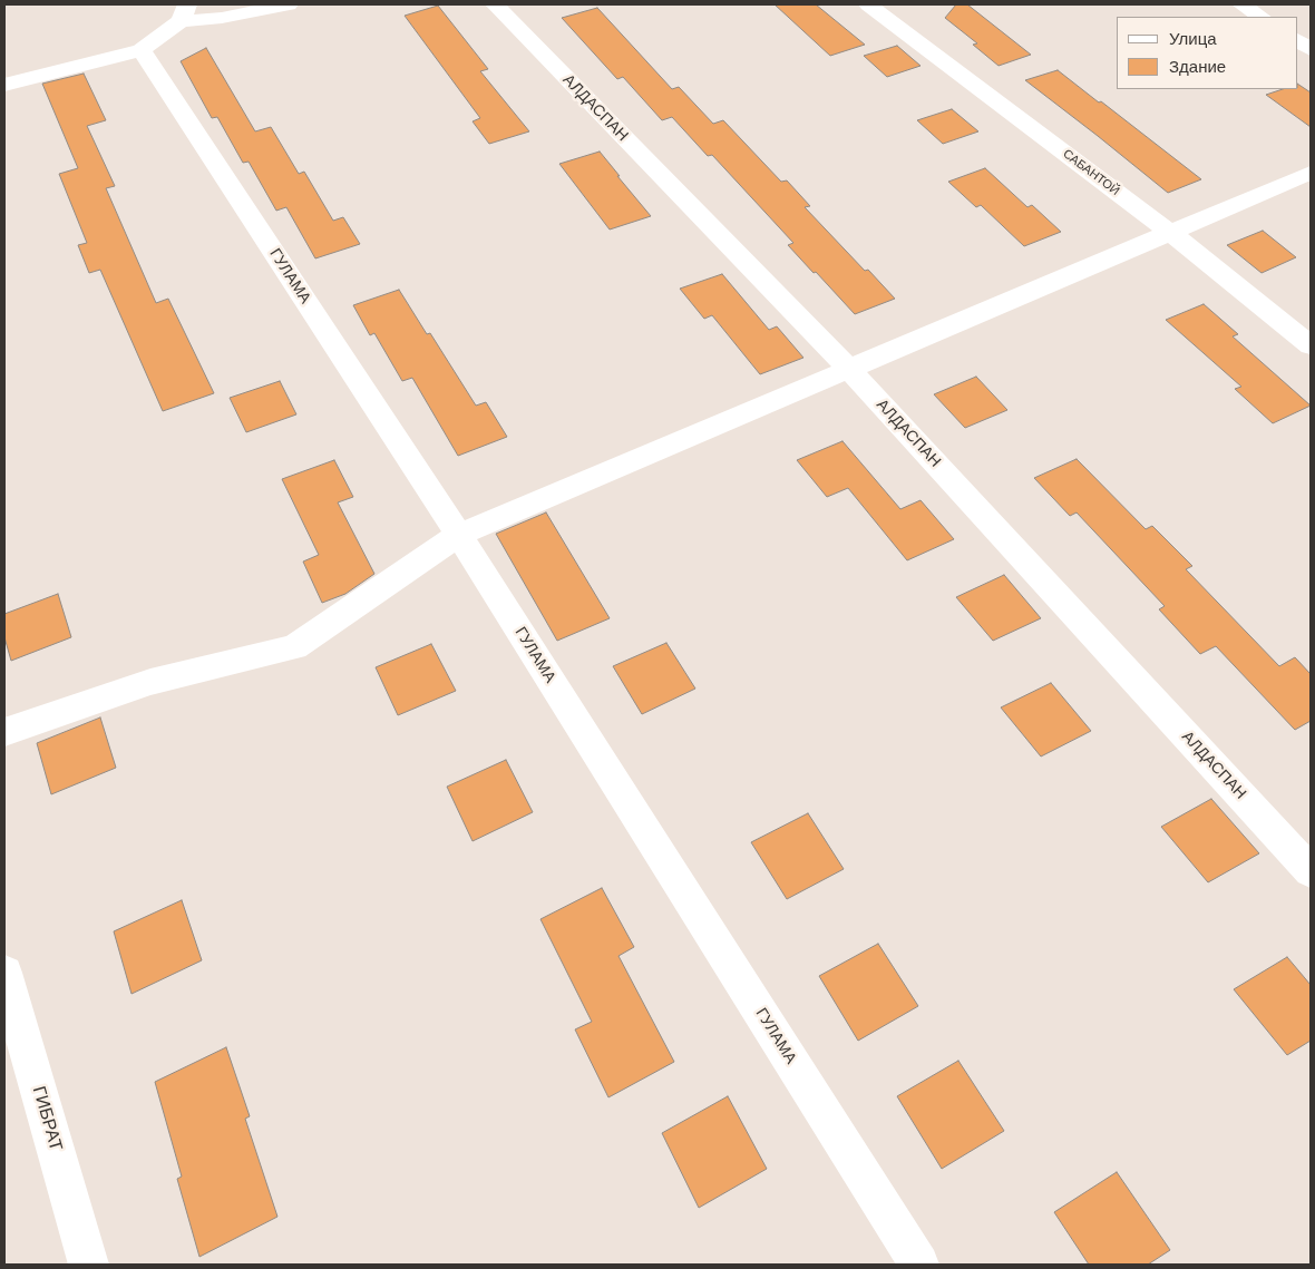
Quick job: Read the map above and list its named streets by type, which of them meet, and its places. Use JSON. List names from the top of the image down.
{
  "streets": {
    "street": [
      "АЛДАСПАН",
      "САБАНТОЙ",
      "ГУЛАМА",
      "ГИБРАТ"
    ]
  },
  "legend": ["Улица", "Здание"]
}
